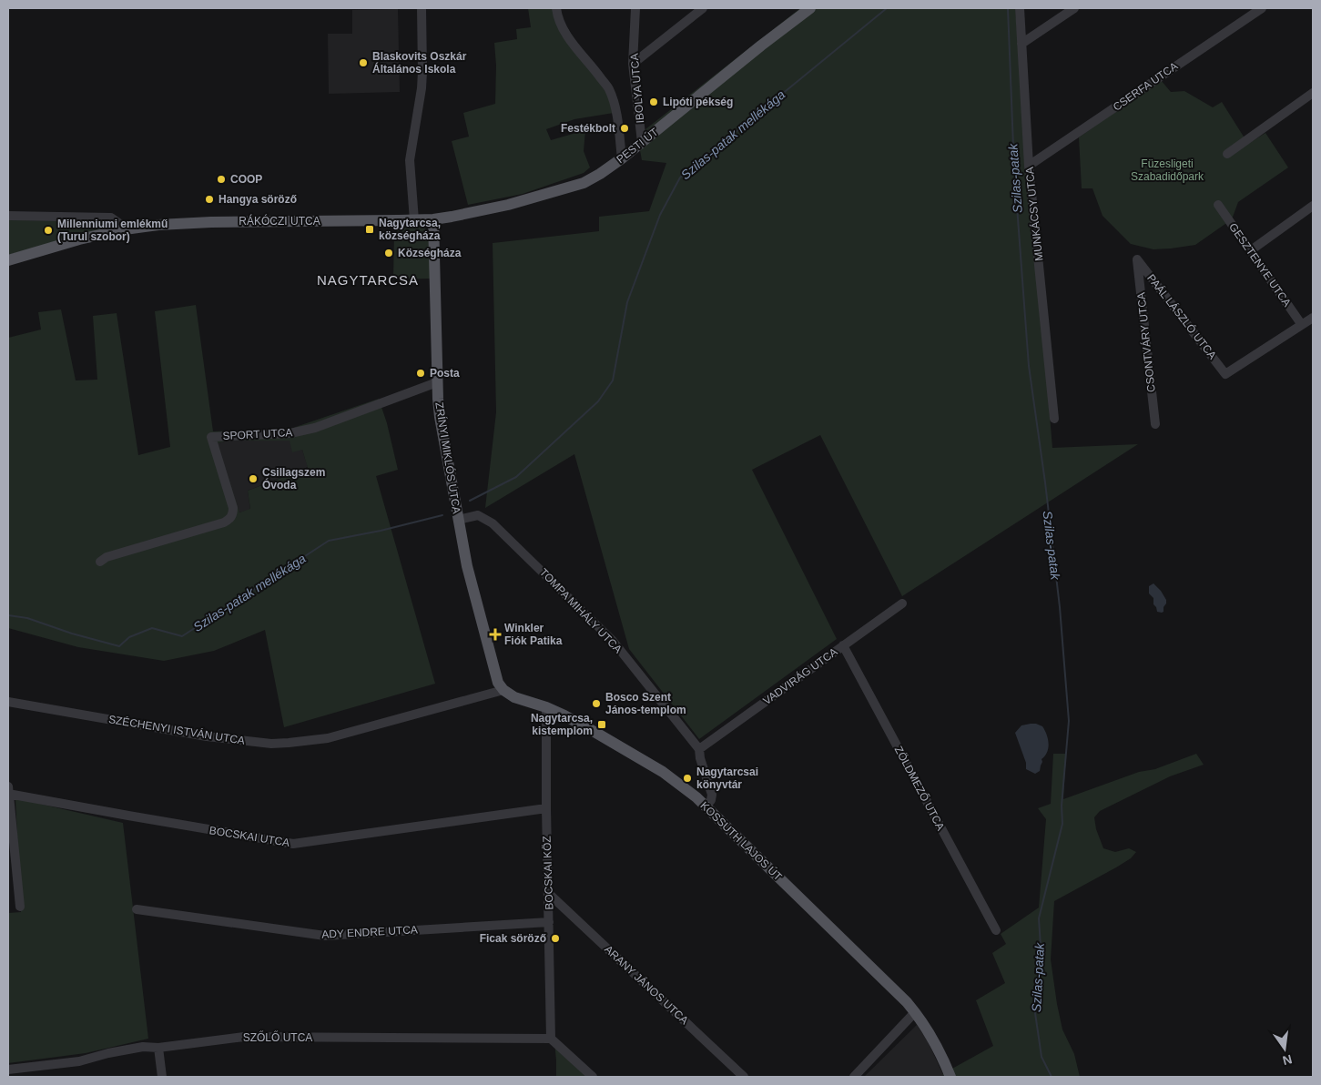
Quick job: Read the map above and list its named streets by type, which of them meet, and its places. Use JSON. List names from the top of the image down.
{
  "streets": {
    "main road": [
      "PESTI ÚT",
      "RÁKÓCZI UTCA",
      "ZRÍNYI MIKLÓS UTCA",
      "KOSSUTH LAJOS ÚT"
    ],
    "street": [
      "CSERFA UTCA",
      "IBOLYA UTCA",
      "MUNKÁCSY UTCA",
      "GESZTENYE UTCA",
      "PAÁL LÁSZLÓ UTCA",
      "CSONTVÁRY UTCA",
      "SPORT UTCA",
      "TOMPA MIHÁLY UTCA",
      "VADVIRÁG UTCA",
      "SZÉCHENYI ISTVÁN UTCA",
      "ZÖLDMEZŐ UTCA",
      "BOCSKAI UTCA",
      "BOCSKAI KÖZ",
      "ADY ENDRE UTCA",
      "ARANY JÁNOS UTCA",
      "SZŐLŐ UTCA"
    ]
  },
  "crossings": [
    ["CSERFA UTCA", "MUNKÁCSY UTCA"],
    ["IBOLYA UTCA", "PESTI ÚT"],
    ["PESTI ÚT", "RÁKÓCZI UTCA"],
    ["PESTI ÚT", "ZRÍNYI MIKLÓS UTCA"],
    ["RÁKÓCZI UTCA", "ZRÍNYI MIKLÓS UTCA"],
    ["GESZTENYE UTCA", "PAÁL LÁSZLÓ UTCA"],
    ["PAÁL LÁSZLÓ UTCA", "CSONTVÁRY UTCA"],
    ["SPORT UTCA", "ZRÍNYI MIKLÓS UTCA"],
    ["ZRÍNYI MIKLÓS UTCA", "TOMPA MIHÁLY UTCA"],
    ["ZRÍNYI MIKLÓS UTCA", "SZÉCHENYI ISTVÁN UTCA"],
    ["ZRÍNYI MIKLÓS UTCA", "KOSSUTH LAJOS ÚT"],
    ["TOMPA MIHÁLY UTCA", "VADVIRÁG UTCA"],
    ["TOMPA MIHÁLY UTCA", "KOSSUTH LAJOS ÚT"],
    ["VADVIRÁG UTCA", "ZÖLDMEZŐ UTCA"],
    ["SZÉCHENYI ISTVÁN UTCA", "KOSSUTH LAJOS ÚT"],
    ["BOCSKAI UTCA", "BOCSKAI KÖZ"],
    ["KOSSUTH LAJOS ÚT", "BOCSKAI KÖZ"],
    ["BOCSKAI KÖZ", "ADY ENDRE UTCA"],
    ["BOCSKAI KÖZ", "ARANY JÁNOS UTCA"],
    ["BOCSKAI KÖZ", "SZŐLŐ UTCA"]
  ],
  "districts": ["NAGYTARCSA"],
  "water": ["Szilas-patak mellékága", "Szilas-patak"],
  "parks": ["Füzesligeti Szabadidőpark"],
  "places": {
    "other": [
      "Blaskovits Oszkár Általános Iskola",
      "Lipóti pékség",
      "Festékbolt",
      "COOP",
      "Hangya söröző",
      "Millenniumi emlékmű (Turul szobor)",
      "Községháza",
      "Posta",
      "Csillagszem Óvoda",
      "Bosco Szent János-templom",
      "Nagytarcsai könyvtár",
      "Ficak söröző"
    ],
    "transit": ["Nagytarcsa, községháza", "Nagytarcsa, kistemplom"],
    "health": ["Winkler Fiók Patika"]
  },
  "north": "bottom"
}
